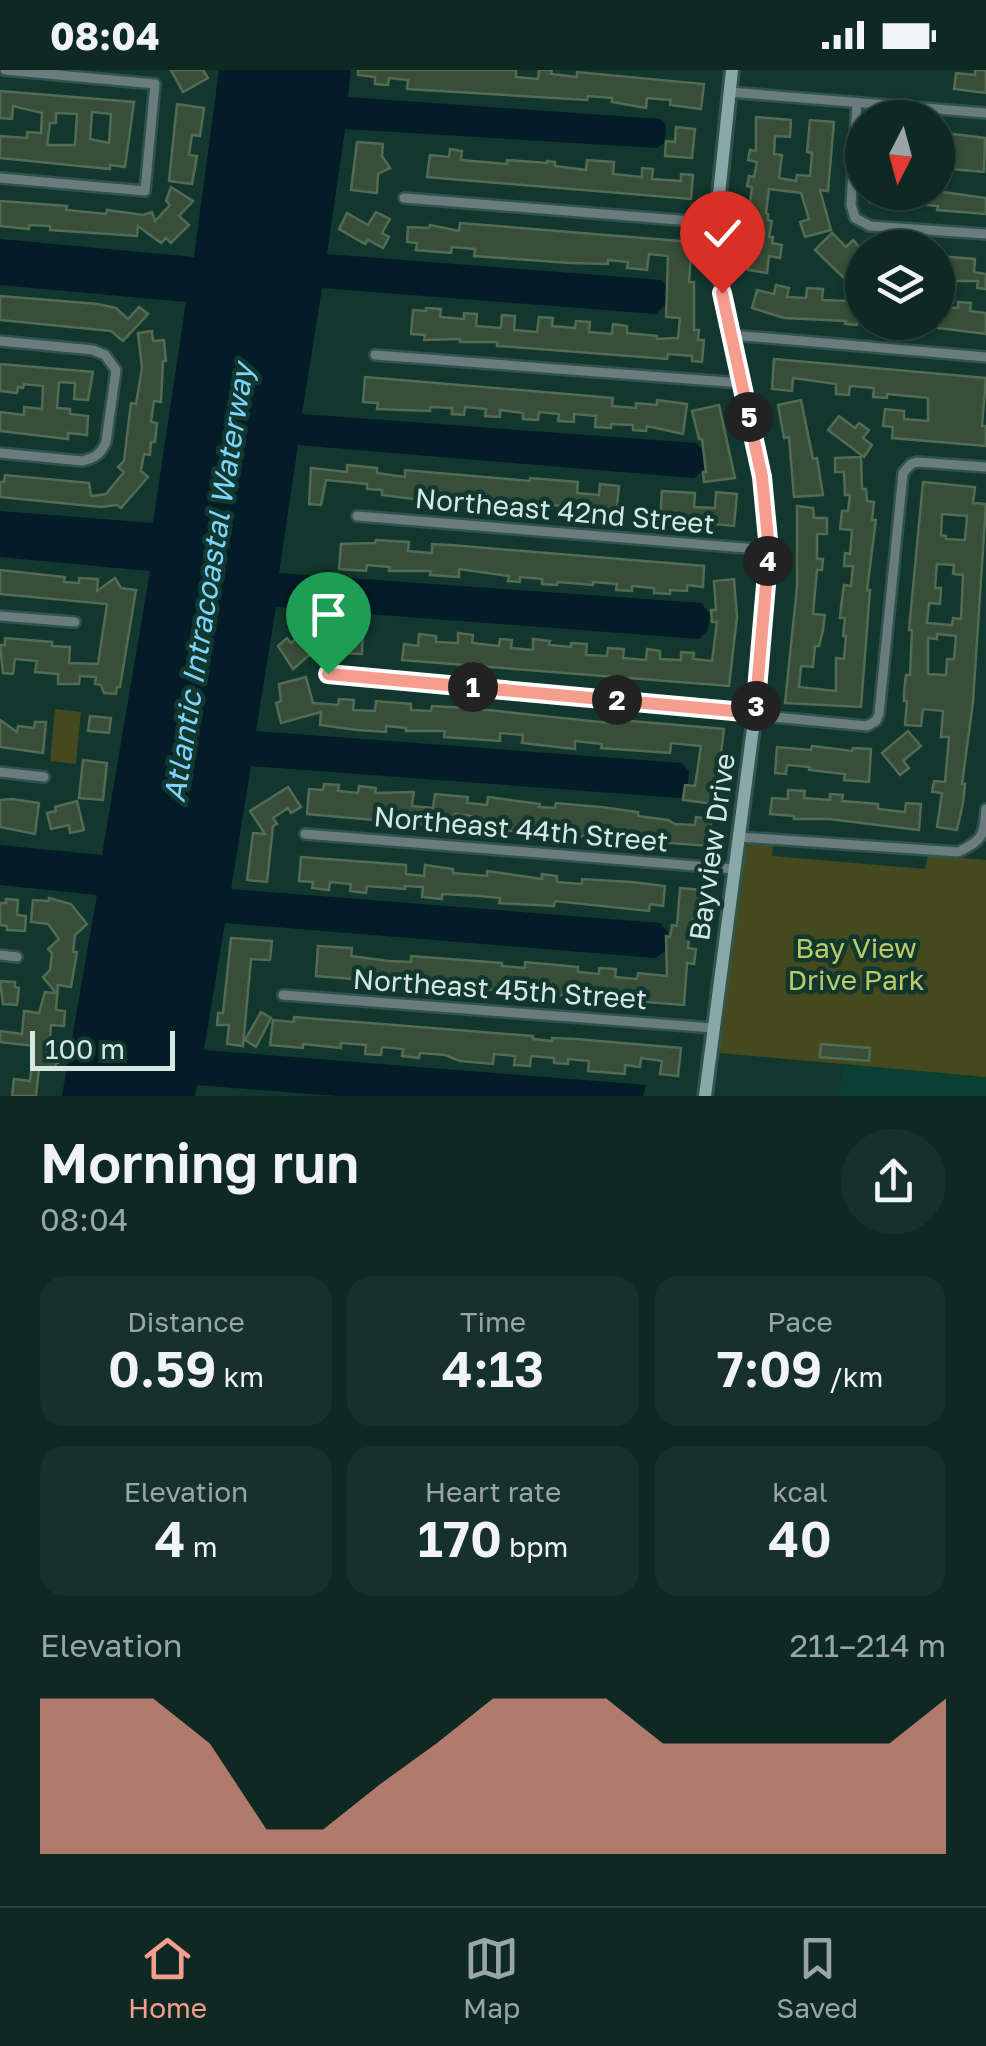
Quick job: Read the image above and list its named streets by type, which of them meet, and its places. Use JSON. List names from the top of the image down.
{
  "streets": {
    "street": [
      "Northeast 42nd Street",
      "Northeast 44th Street",
      "Bayview Drive",
      "Northeast 45th Street"
    ]
  },
  "crossings": [
    ["Northeast 42nd Street", "Bayview Drive"],
    ["Northeast 44th Street", "Bayview Drive"],
    ["Bayview Drive", "Northeast 45th Street"]
  ],
  "water": ["Atlantic Intracoastal Waterway"],
  "parks": ["Bay View Drive Park"],
  "scale_bar": "100 m",
  "north": "bottom",
  "page": {
    "status": "08:04",
    "pins": [
      "5",
      "4",
      "1",
      "2",
      "3"
    ],
    "scale": "100 m",
    "heading": ["Morning run", "08:04"],
    "stats": [
      ["Distance", "0.59 km"],
      ["Time", "4:13"],
      ["Pace", "7:09 /km"],
      ["Elevation", "4 m"],
      ["Heart rate", "170 bpm"],
      ["kcal", "40"]
    ],
    "chart": ["Elevation", "211–214 m"],
    "tabs": ["Home", "Map", "Saved"]
  }
}
